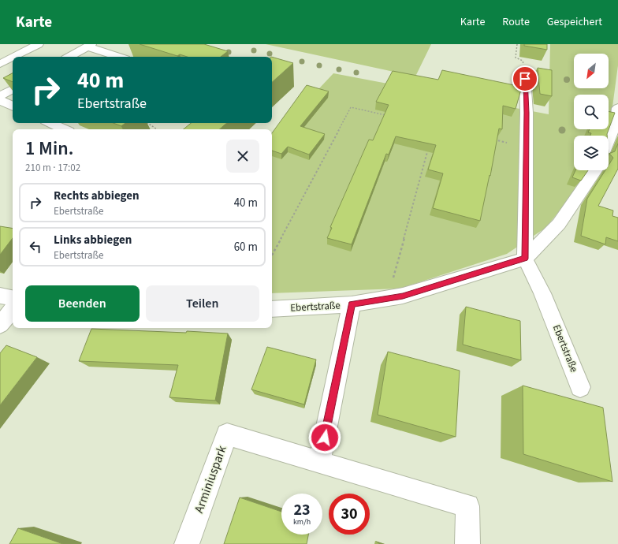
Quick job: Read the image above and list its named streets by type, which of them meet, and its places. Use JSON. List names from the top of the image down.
{
  "streets": {
    "street": ["Ebertstraße", "Arminiuspark"]
  },
  "north": "bottom left",
  "page": {
    "header": "Karte",
    "nav": ["Karte", "Route", "Gespeichert"],
    "turn": ["40 m", "Ebertstraße"],
    "heading": ["1 Min.", "210 m · 17:02"],
    "list": [
      {
        "name": "Rechts abbiegen",
        "note": "Ebertstraße",
        "value": "40 m"
      },
      {
        "name": "Links abbiegen",
        "note": "Ebertstraße",
        "value": "60 m"
      }
    ],
    "buttons": ["Beenden", "Teilen"],
    "speed": "23 km/h",
    "limit": "30"
  }
}
